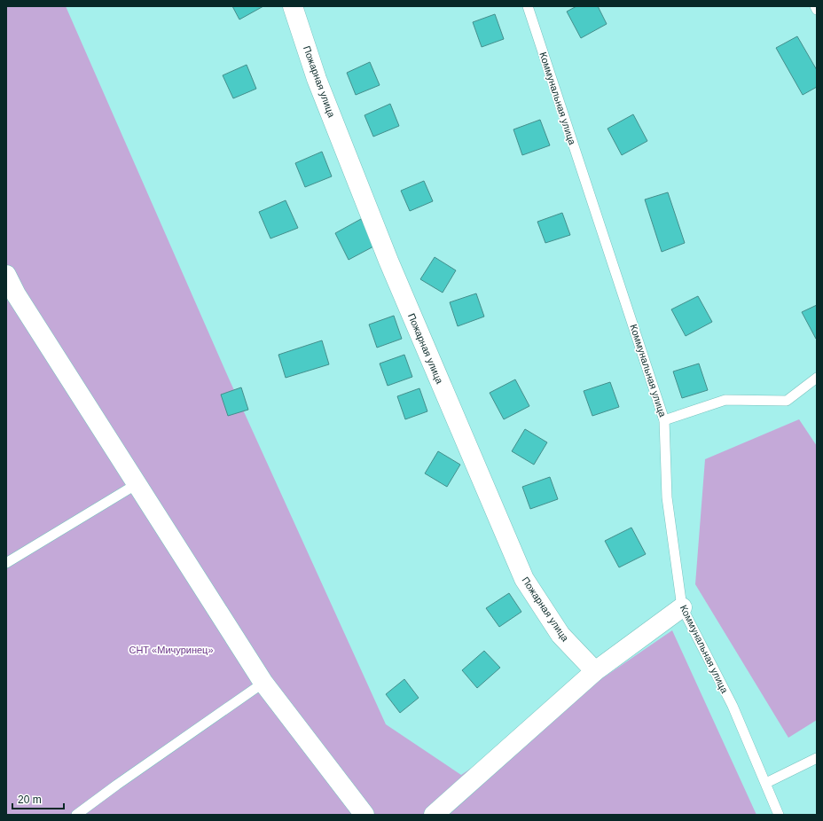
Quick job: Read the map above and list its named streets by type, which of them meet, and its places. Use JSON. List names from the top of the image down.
{
  "streets": {
    "street": ["Пожарная улица"],
    "lane": ["Коммунальная улица"]
  },
  "parks": ["СНТ «Мичуринец»"],
  "scale_bar": "20 m"
}
